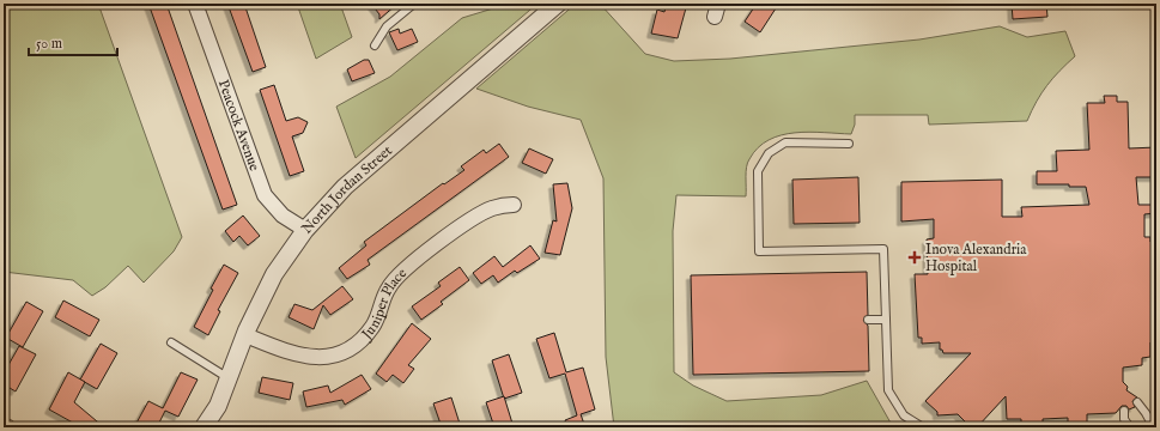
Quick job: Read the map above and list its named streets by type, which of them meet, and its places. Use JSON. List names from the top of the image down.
{
  "streets": {
    "street": ["Peacock Avenue", "North Jordan Street", "Juniper Place"]
  },
  "crossings": [
    ["Peacock Avenue", "North Jordan Street"],
    ["North Jordan Street", "Juniper Place"]
  ],
  "places": {
    "health": ["Inova Alexandria Hospital"]
  },
  "scale_bar": "50 m"
}
